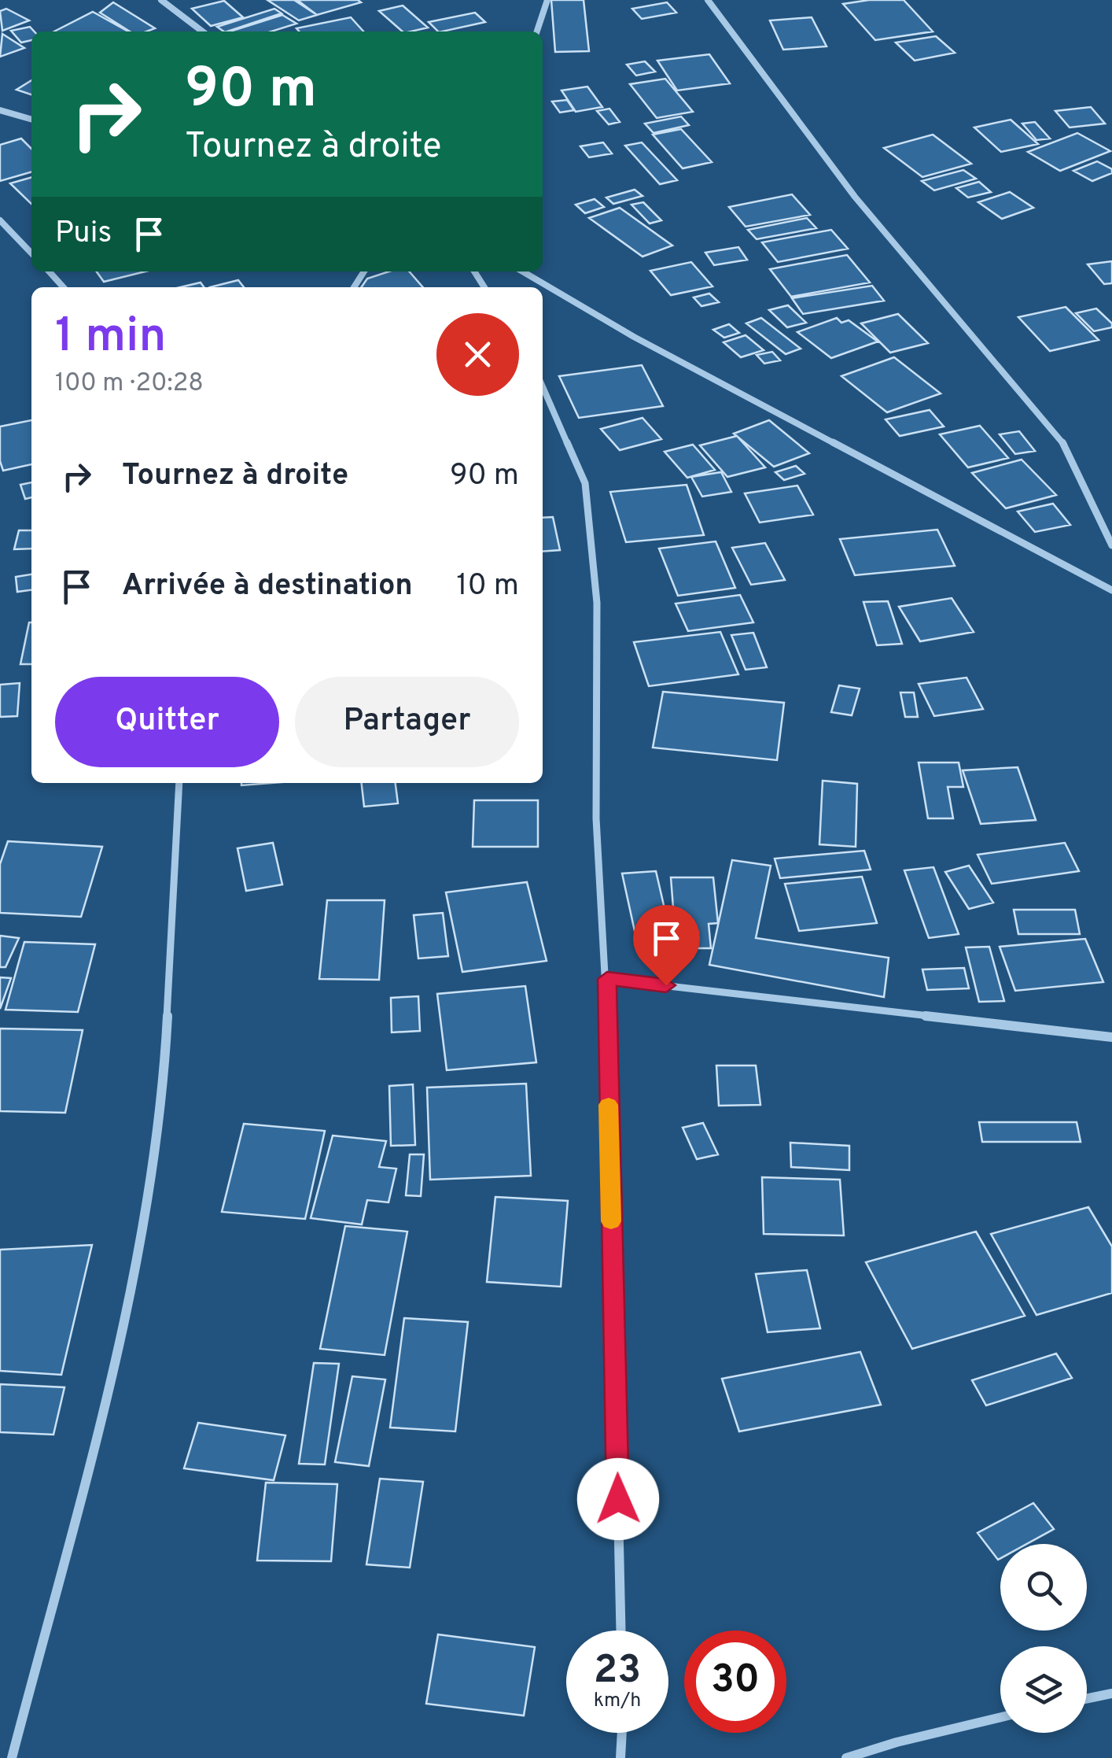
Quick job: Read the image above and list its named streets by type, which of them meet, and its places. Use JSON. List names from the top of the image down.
{
  "page": {
    "turn": ["90 m", "Tournez à droite"],
    "then": "Puis",
    "heading": ["1 min", "100 m · 20:28"],
    "list": [
      {
        "name": "Tournez à droite",
        "value": "90 m"
      },
      {
        "name": "Arrivée à destination",
        "value": "10 m"
      }
    ],
    "buttons": ["Quitter", "Partager"],
    "speed": "23 km/h",
    "limit": "30"
  }
}
